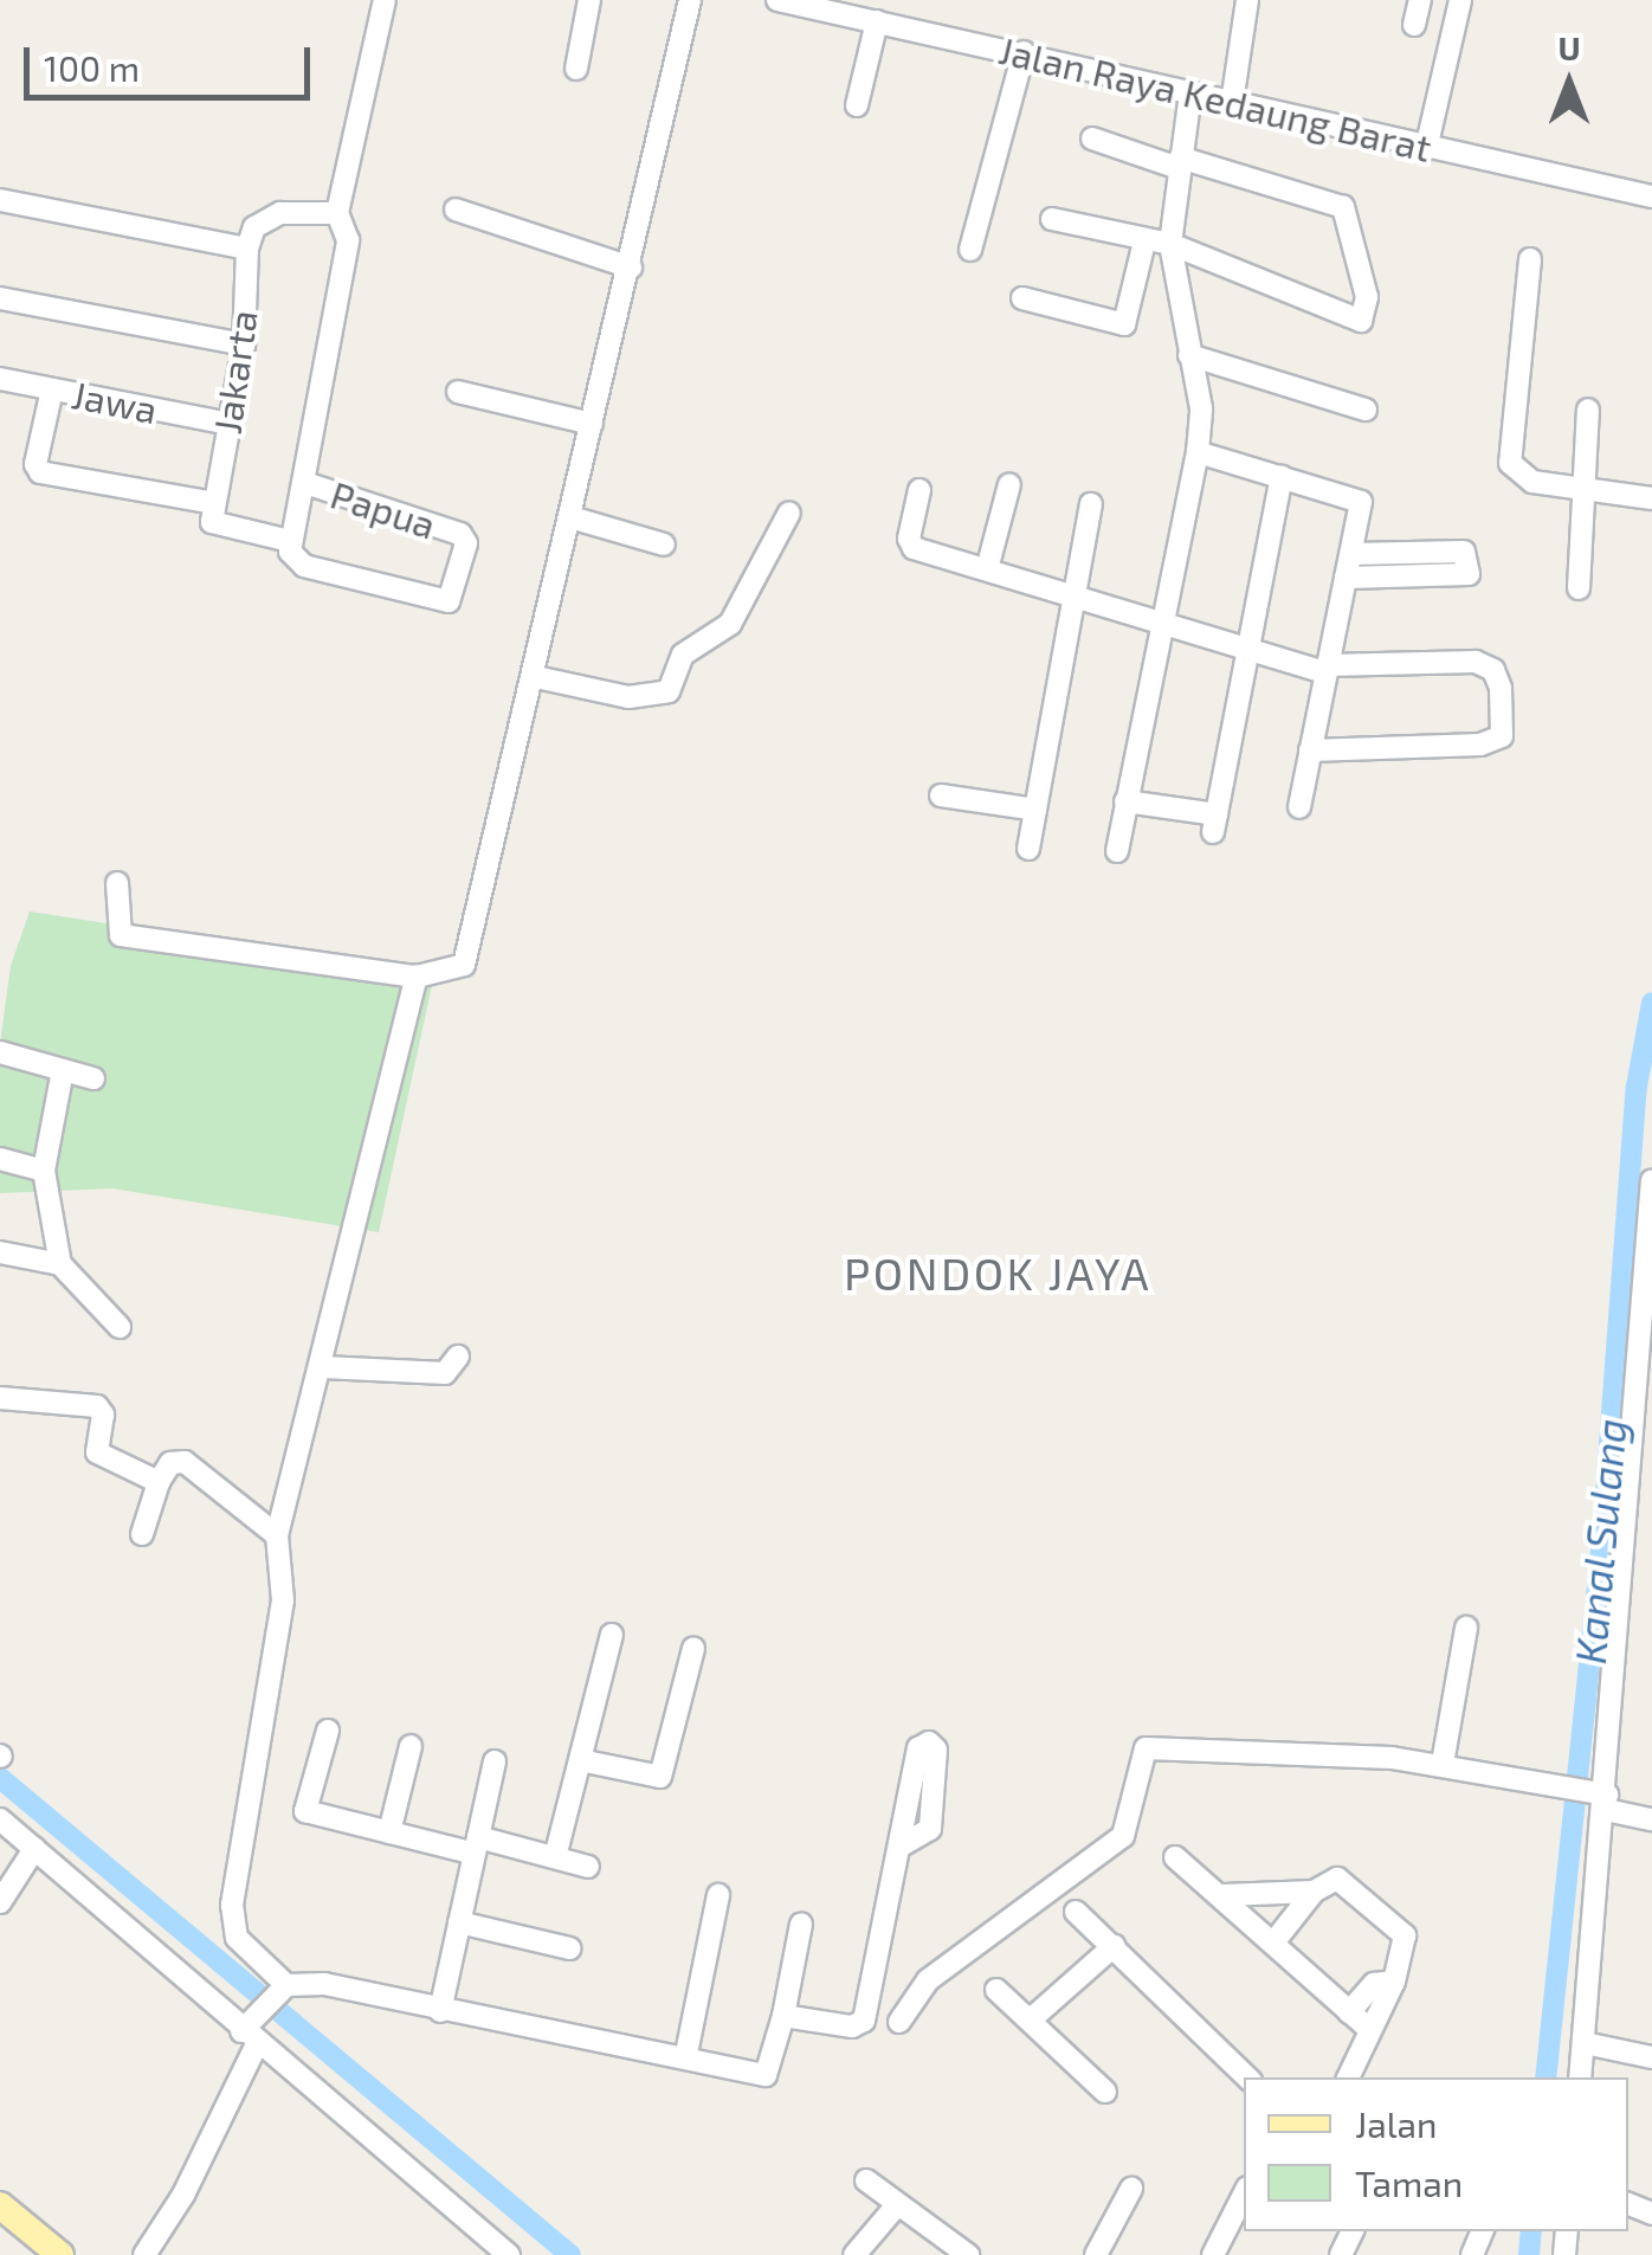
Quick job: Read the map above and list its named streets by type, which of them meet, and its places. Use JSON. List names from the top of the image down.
{
  "streets": {
    "street": [
      "Jalan Raya Kedaung Barat",
      "Jakarta",
      "Jawa",
      "Papua"
    ]
  },
  "crossings": [
    ["Jakarta", "Jawa"]
  ],
  "districts": ["PONDOK JAYA"],
  "water": ["Kanal Sulang"],
  "legend": ["Jalan", "Taman"],
  "scale_bar": "100 m",
  "north": "top"
}
